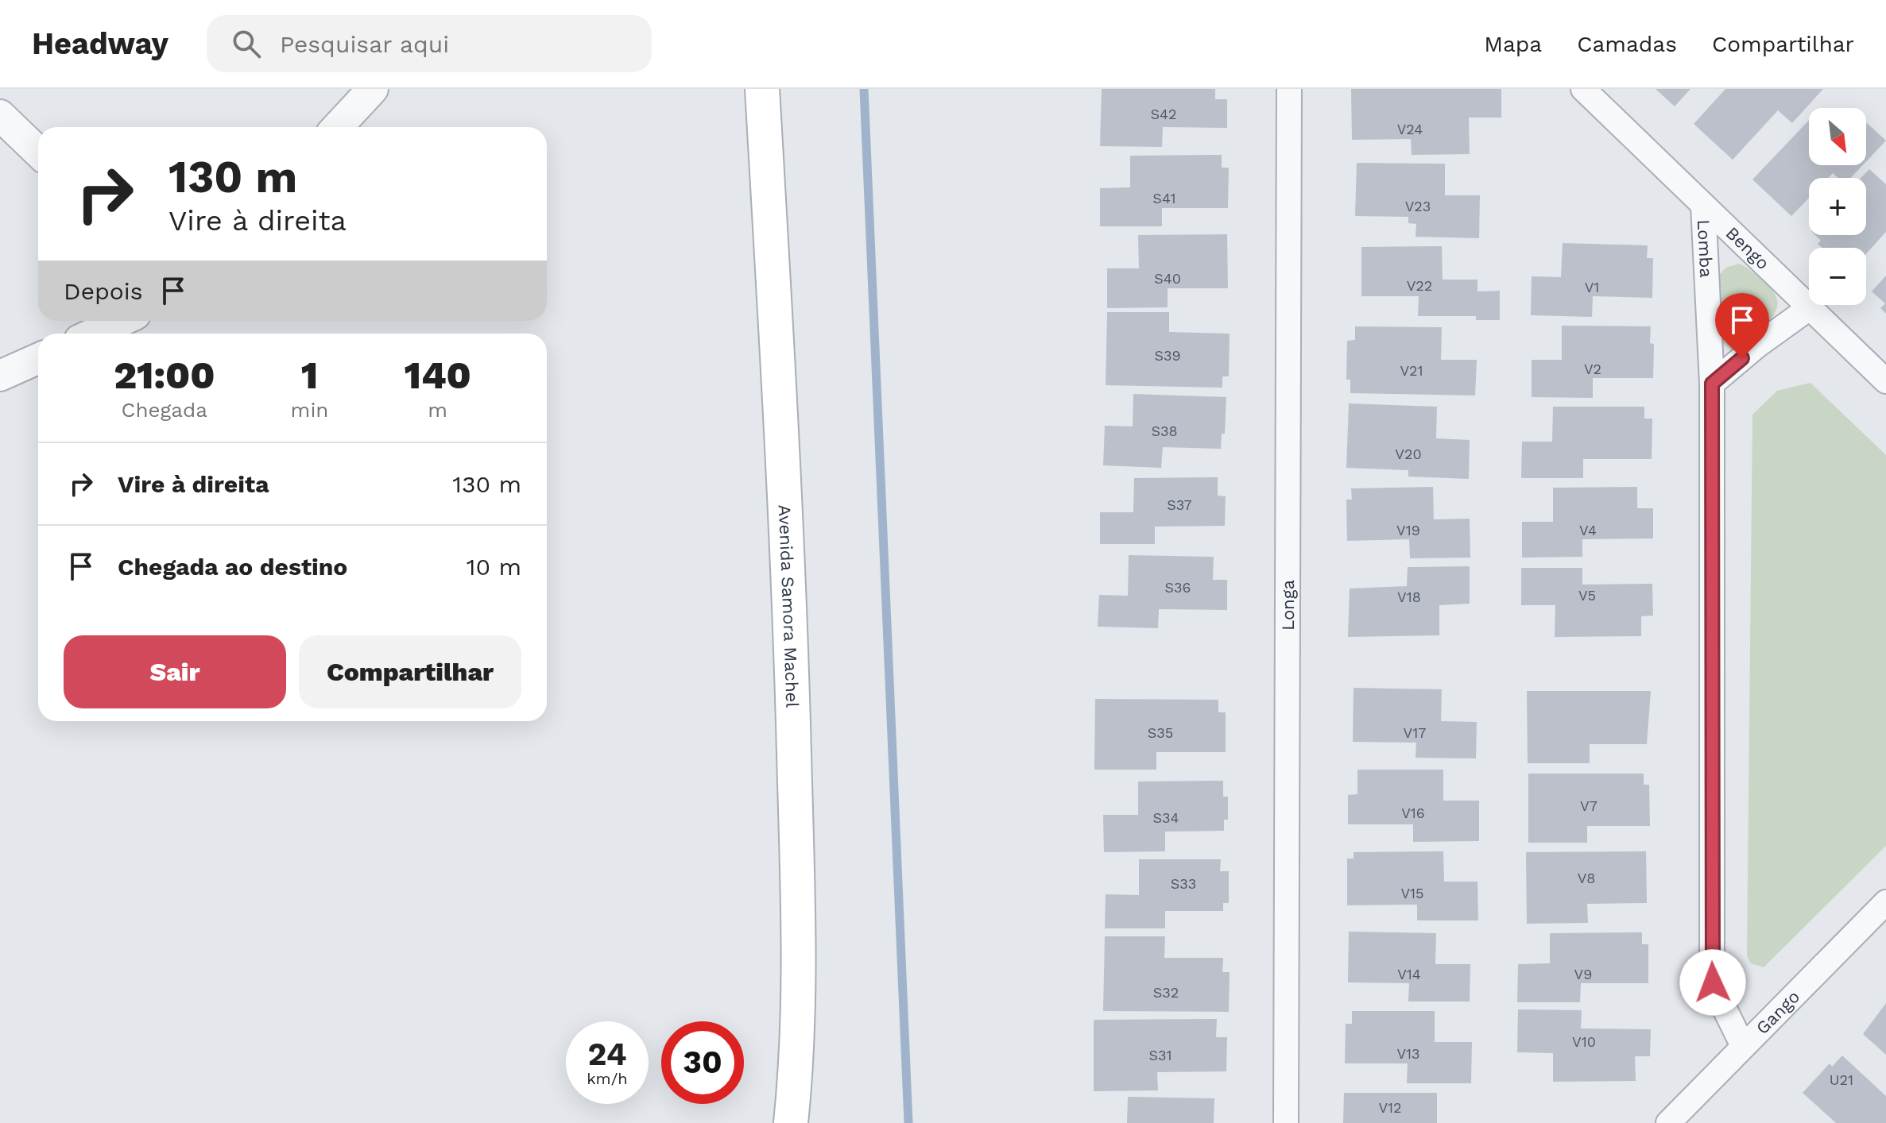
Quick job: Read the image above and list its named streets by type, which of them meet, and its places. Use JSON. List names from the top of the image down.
{
  "streets": {
    "main road": ["Avenida Samora Machel"],
    "street": [
      "Bengo",
      "Lomba",
      "Longa",
      "Gango"
    ]
  },
  "crossings": [
    ["Bengo", "Lomba"],
    ["Lomba", "Gango"]
  ],
  "house_numbers": [
    "S42",
    "V24",
    "S41",
    "V23",
    "S40",
    "V22",
    "V1",
    "S39",
    "V2",
    "V21",
    "S38",
    "V20",
    "S37",
    "V19",
    "V4",
    "S36",
    "V5",
    "V18",
    "S35",
    "V17",
    "V7",
    "V16",
    "S34",
    "V8",
    "S33",
    "V15",
    "V14",
    "V9",
    "S32",
    "V10",
    "V13",
    "S31",
    "U21",
    "V12"
  ],
  "north": "bottom right",
  "page": {
    "header": "Headway",
    "search": "Pesquisar aqui",
    "nav": ["Mapa", "Camadas", "Compartilhar"],
    "map_buttons": ["+", "−"],
    "turn": ["130 m", "Vire à direita"],
    "then": "Depois",
    "eta": [
      "21:00",
      "Chegada",
      "1",
      "min",
      "140",
      "m"
    ],
    "list": [
      {
        "name": "Vire à direita",
        "value": "130 m"
      },
      {
        "name": "Chegada ao destino",
        "value": "10 m"
      }
    ],
    "buttons": ["Sair", "Compartilhar"],
    "speed": "24 km/h",
    "limit": "30"
  }
}
